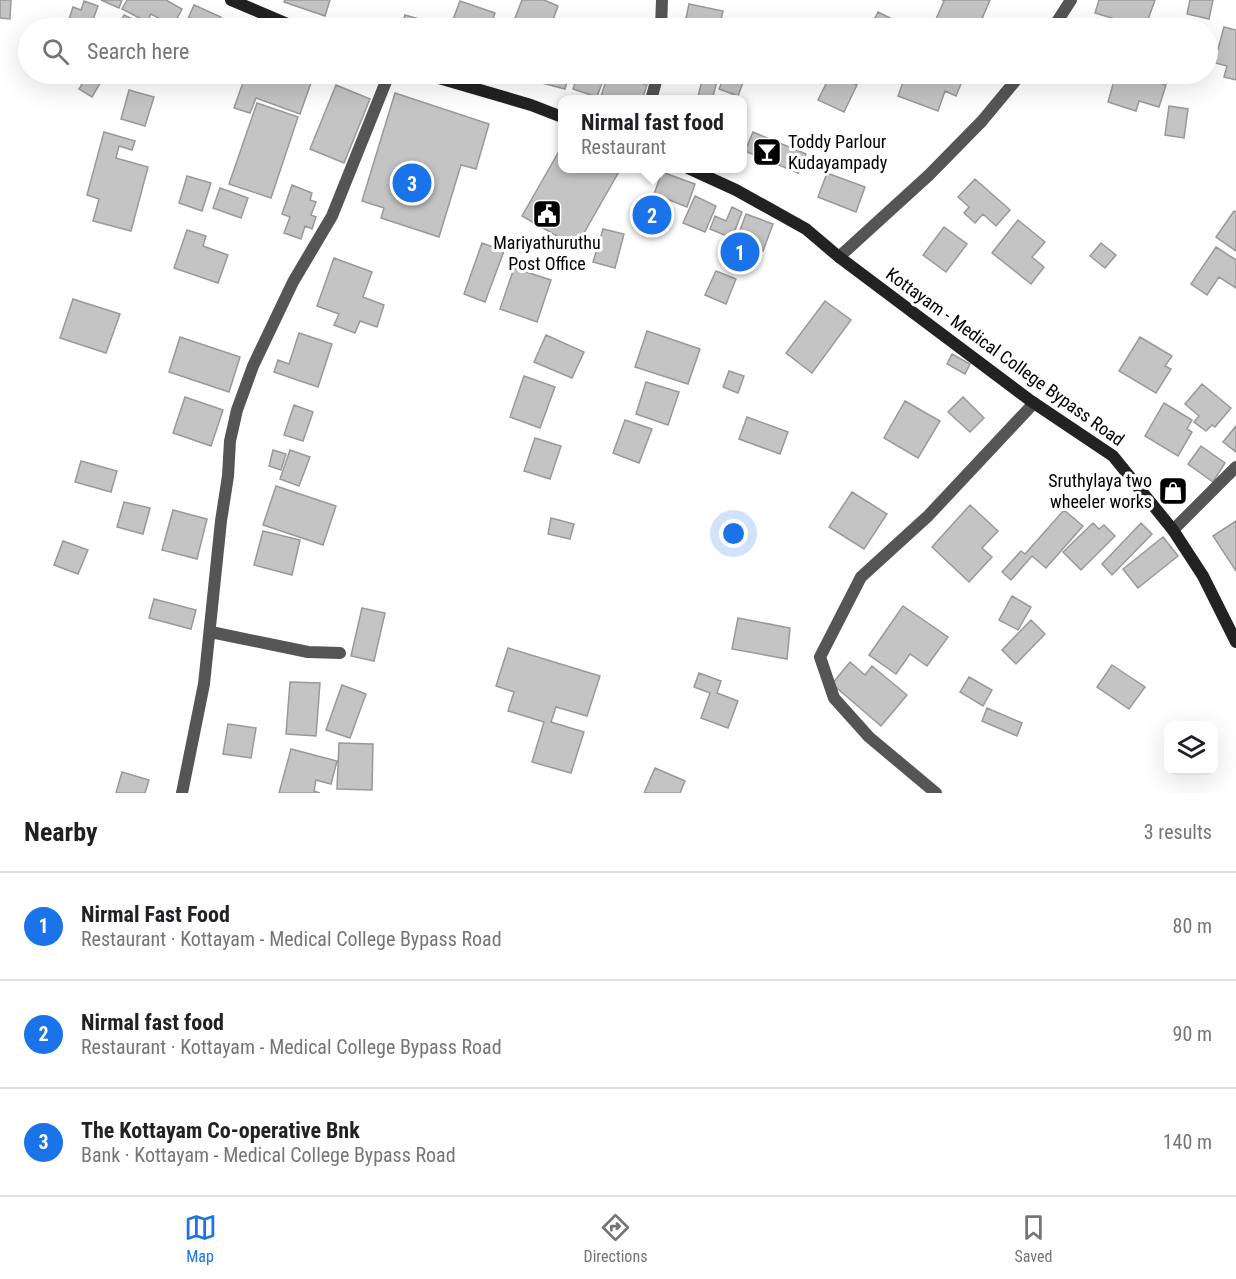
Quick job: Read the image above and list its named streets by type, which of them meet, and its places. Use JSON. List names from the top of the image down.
{
  "streets": {
    "main road": ["Kottayam - Medical College Bypass Road"]
  },
  "places": {
    "bar": ["Toddy Parlour Kudayampady"],
    "public building": ["Mariyathuruthu Post Office"],
    "shop": ["Sruthylaya two wheeler works"]
  },
  "page": {
    "search": "Search here",
    "popup": ["Nirmal fast food", "Restaurant"],
    "pins": ["3", "2", "1"],
    "heading": ["Nearby", "3 results"],
    "list": [
      {
        "mark": "1",
        "name": "Nirmal Fast Food",
        "note": "Restaurant · Kottayam - Medical College Bypass Road",
        "value": "80 m"
      },
      {
        "mark": "2",
        "name": "Nirmal fast food",
        "note": "Restaurant · Kottayam - Medical College Bypass Road",
        "value": "90 m"
      },
      {
        "mark": "3",
        "name": "The Kottayam Co-operative Bnk",
        "note": "Bank · Kottayam - Medical College Bypass Road",
        "value": "140 m"
      }
    ],
    "nav": ["Map", "Directions", "Saved"]
  }
}
